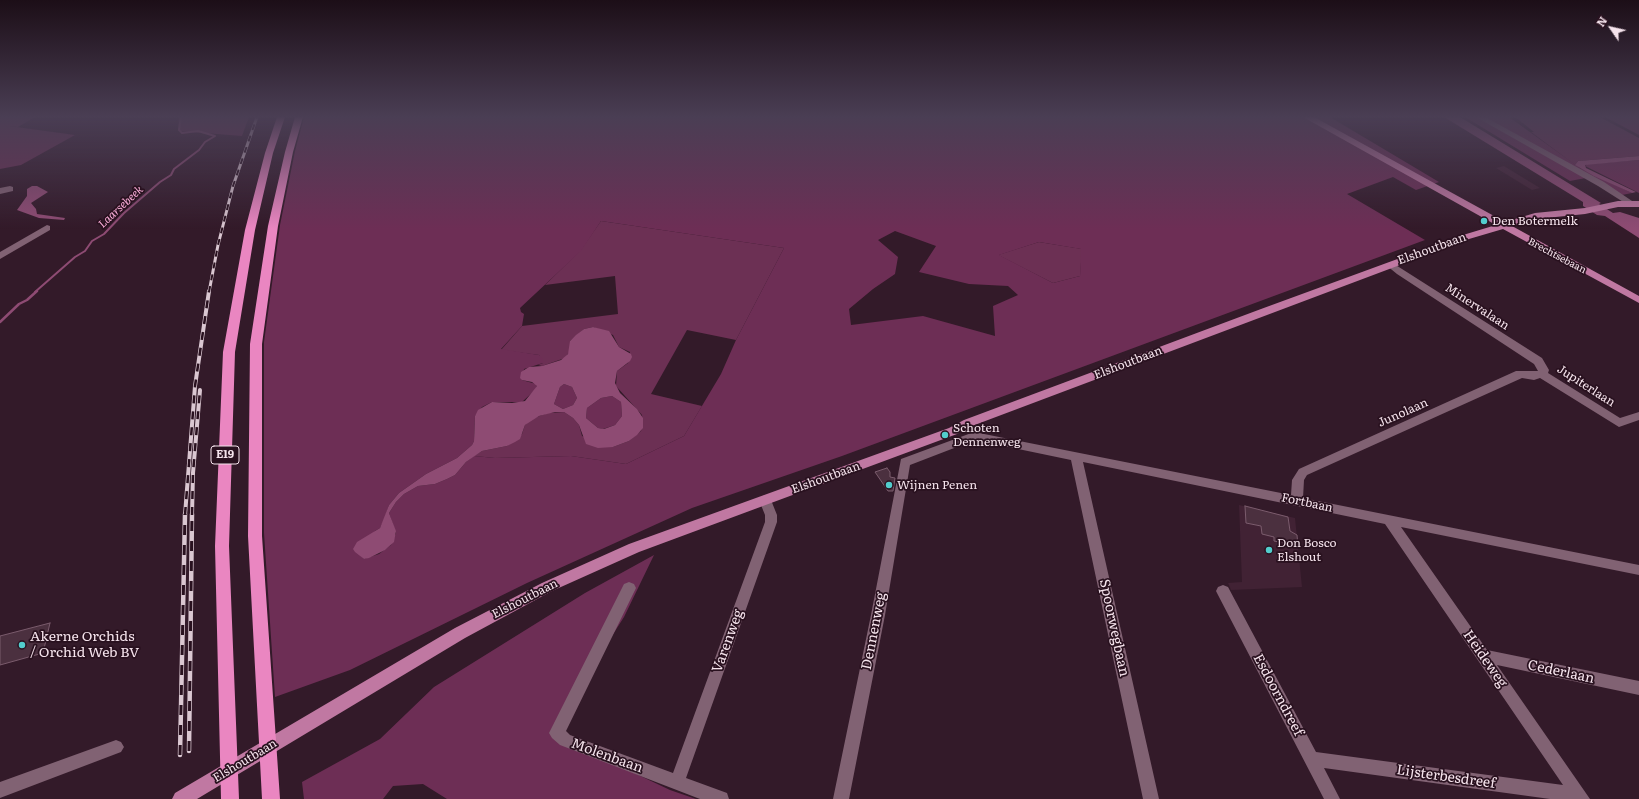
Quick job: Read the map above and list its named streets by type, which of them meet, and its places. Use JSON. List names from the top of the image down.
{
  "streets": {
    "highway": ["E19"],
    "main road": ["Elshoutbaan", "Brechtsebaan"],
    "street": [
      "Minervalaan",
      "Jupiterlaan",
      "Junolaan",
      "Fortbaan",
      "Spoorwegbaan",
      "Dennenweg",
      "Varenweg",
      "Heideweg",
      "Cederlaan",
      "Esdoorndreef",
      "Molenbaan",
      "Lijsterbesdreef"
    ]
  },
  "crossings": [
    ["Elshoutbaan", "Brechtsebaan"],
    ["Elshoutbaan", "Minervalaan"],
    ["Elshoutbaan", "Fortbaan"],
    ["Elshoutbaan", "Dennenweg"],
    ["Elshoutbaan", "Varenweg"],
    ["Minervalaan", "Jupiterlaan"],
    ["Minervalaan", "Junolaan"],
    ["Jupiterlaan", "Junolaan"],
    ["Junolaan", "Fortbaan"],
    ["Fortbaan", "Spoorwegbaan"],
    ["Fortbaan", "Dennenweg"],
    ["Fortbaan", "Heideweg"],
    ["Varenweg", "Molenbaan"],
    ["Heideweg", "Cederlaan"],
    ["Heideweg", "Lijsterbesdreef"],
    ["Esdoorndreef", "Lijsterbesdreef"]
  ],
  "water": ["Laarsebeek"],
  "places": [
    "Den Botermelk",
    "Schoten Dennenweg",
    "Wijnen Penen",
    "Don Bosco Elshout",
    "Akerne Orchids / Orchid Web BV"
  ],
  "north": "top left"
}
